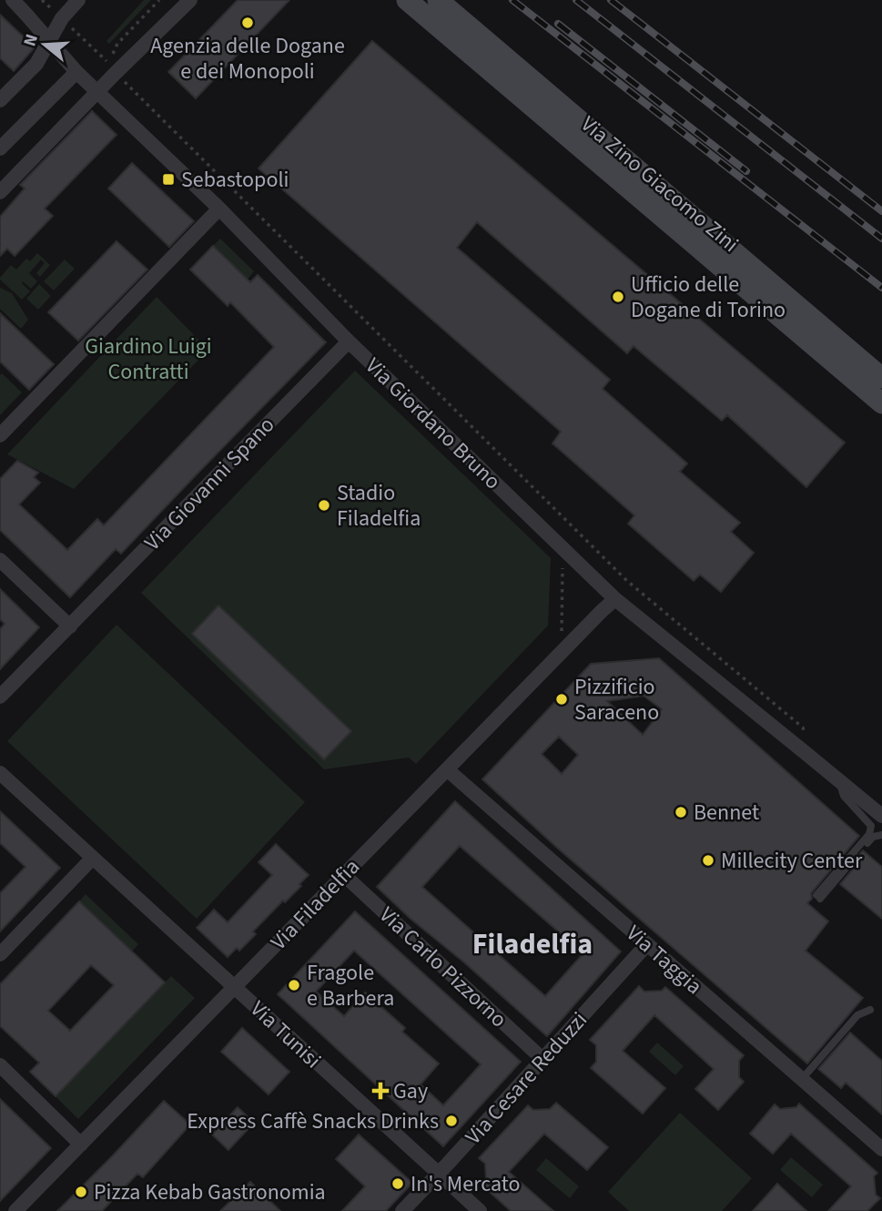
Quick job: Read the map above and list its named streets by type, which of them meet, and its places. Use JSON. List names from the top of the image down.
{
  "streets": {
    "street": [
      "Via Zino Giacomo Zini",
      "Via Giordano Bruno",
      "Via Giovanni Spano",
      "Via Filadelfia",
      "Via Taggia",
      "Via Carlo Pizzorno",
      "Via Tunisi",
      "Via Cesare Reduzzi"
    ]
  },
  "crossings": [
    ["Via Giordano Bruno", "Via Giovanni Spano"],
    ["Via Giordano Bruno", "Via Filadelfia"],
    ["Via Filadelfia", "Via Taggia"],
    ["Via Filadelfia", "Via Carlo Pizzorno"],
    ["Via Filadelfia", "Via Tunisi"],
    ["Via Taggia", "Via Cesare Reduzzi"],
    ["Via Carlo Pizzorno", "Via Cesare Reduzzi"],
    ["Via Tunisi", "Via Cesare Reduzzi"]
  ],
  "districts": ["Filadelfia"],
  "parks": ["Giardino Luigi Contratti"],
  "places": {
    "other": [
      "Agenzia delle Dogane e dei Monopoli",
      "Ufficio delle Dogane di Torino",
      "Stadio Filadelfia",
      "Pizzificio Saraceno",
      "Bennet",
      "Millecity Center",
      "Fragole e Barbera",
      "Express Caffè Snacks Drinks",
      "In's Mercato",
      "Pizza Kebab Gastronomia"
    ],
    "transit": ["Sebastopoli"],
    "health": ["Gay"]
  },
  "north": "left"
}
